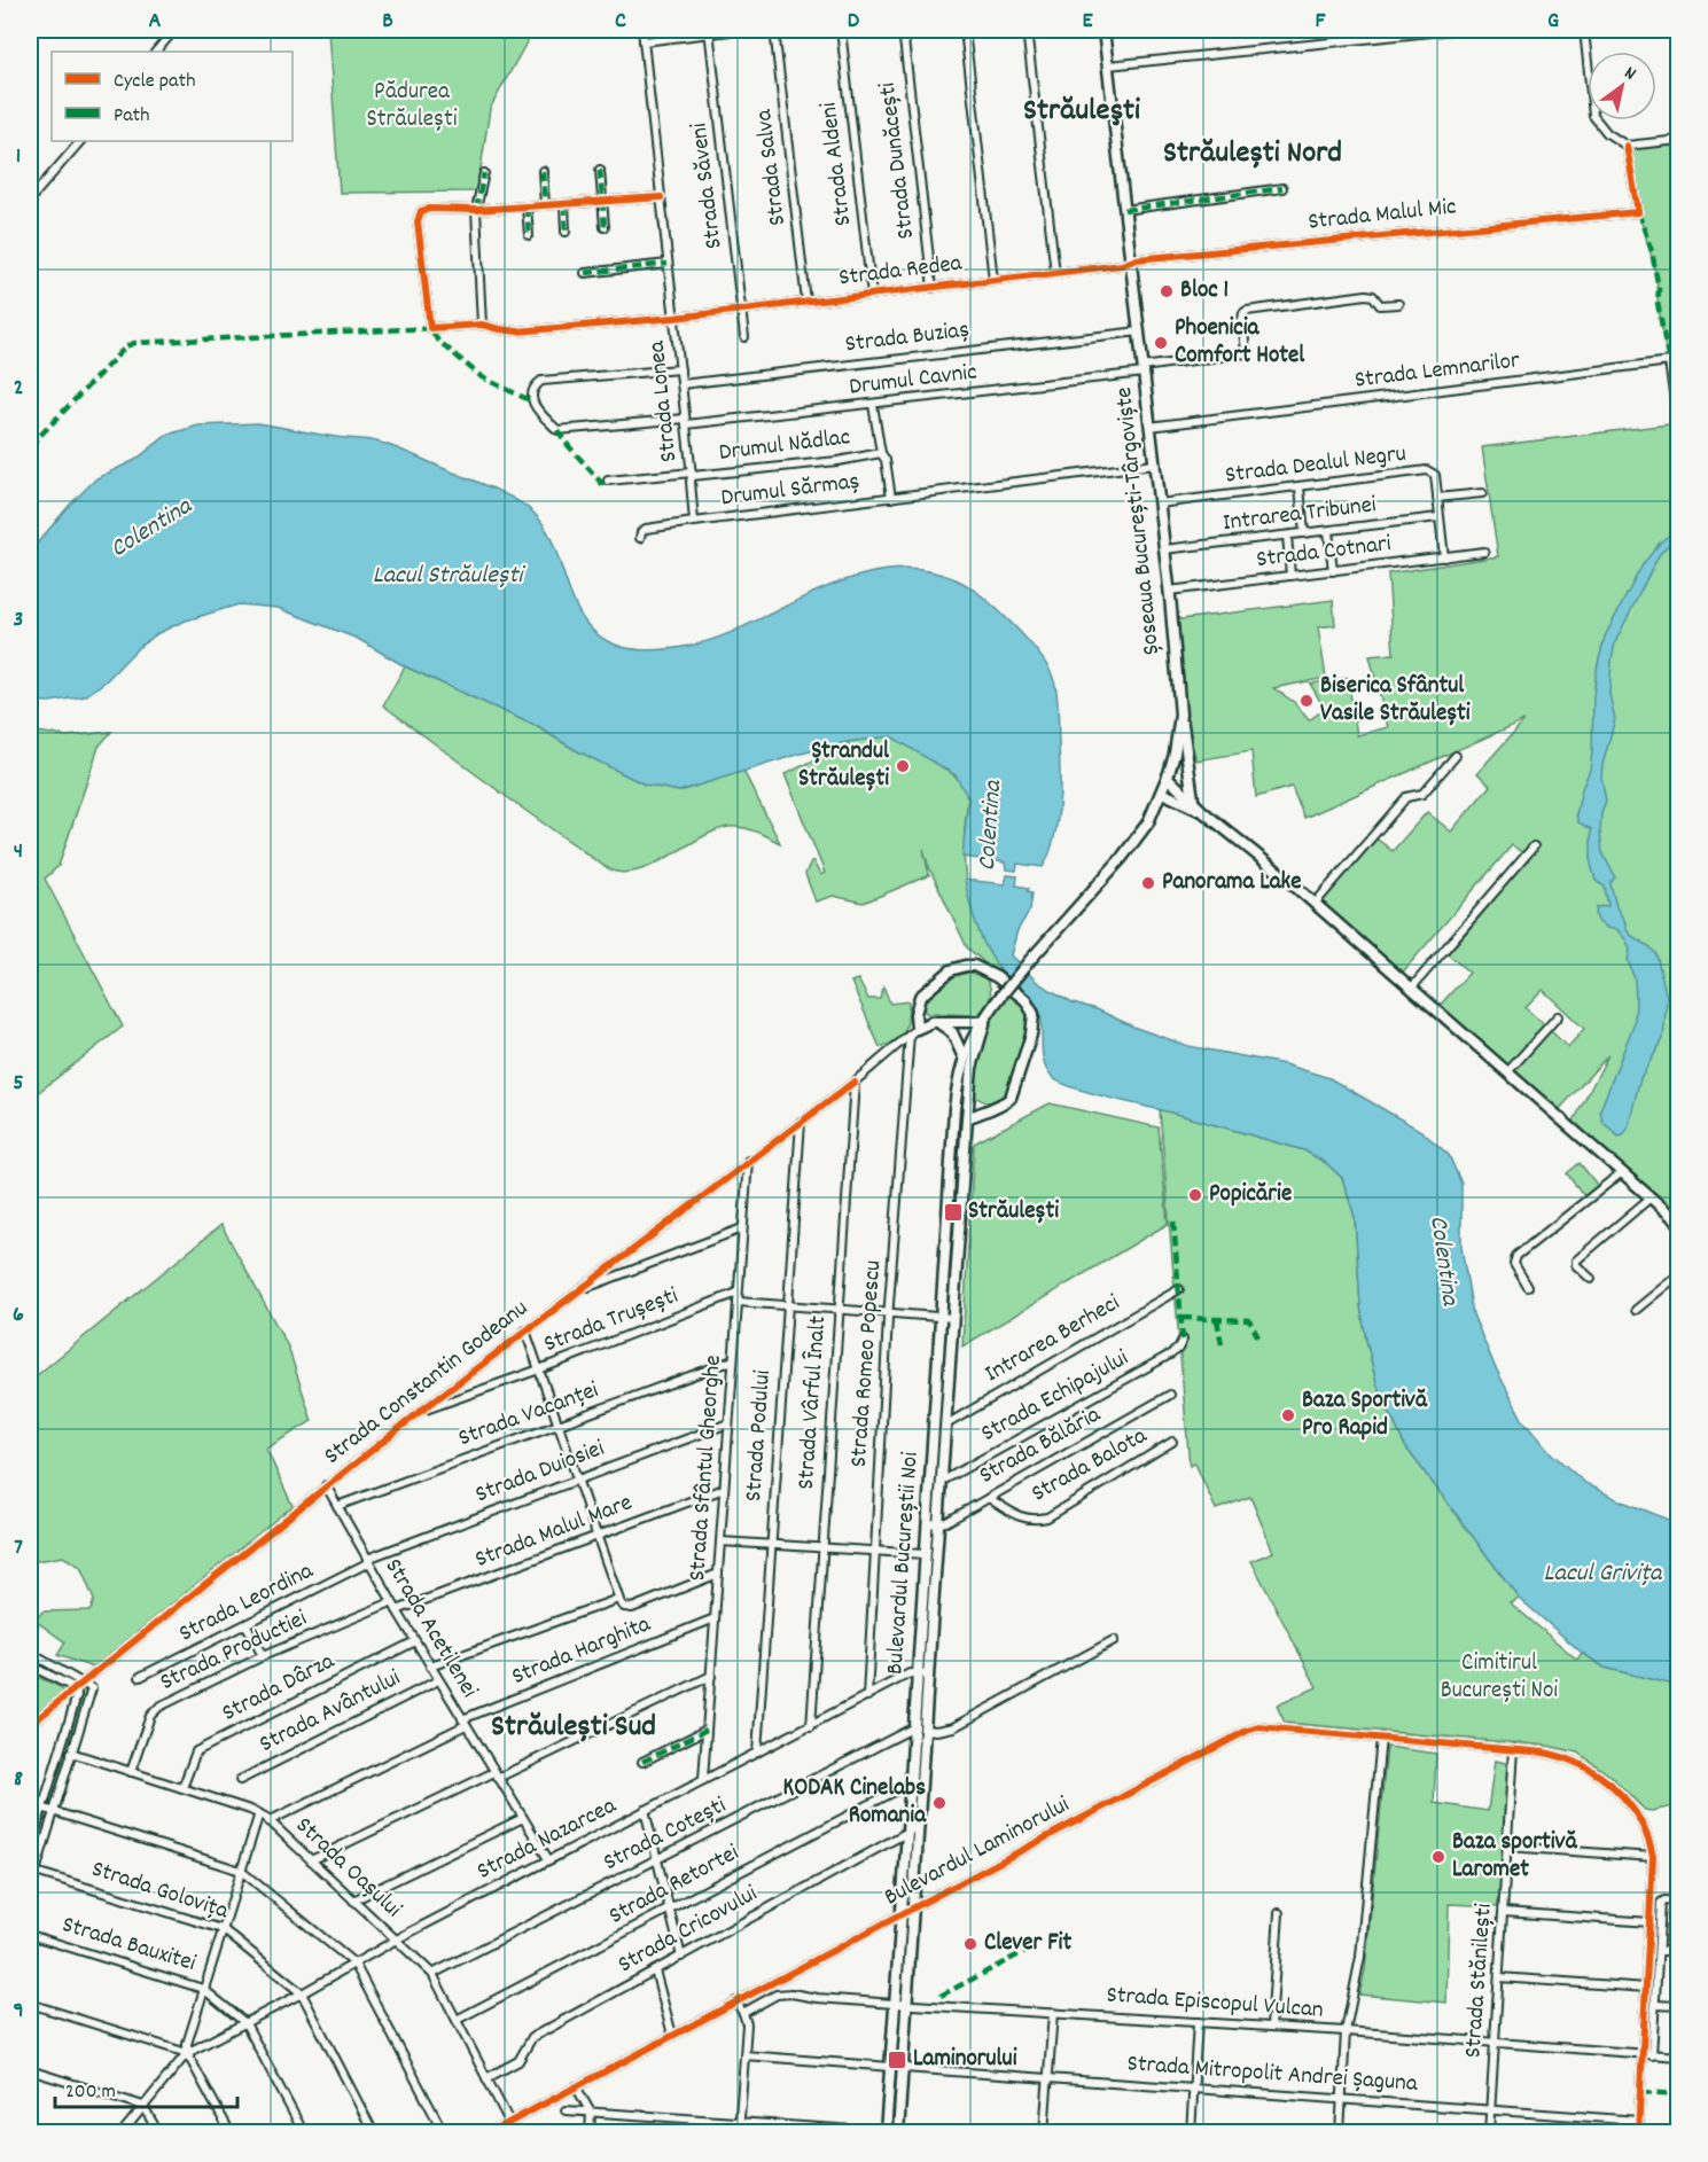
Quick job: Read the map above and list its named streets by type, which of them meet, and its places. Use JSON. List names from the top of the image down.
{
  "streets": {
    "main road": ["Șoseaua București-Târgoviște", "Bulevardul Bucureștii Noi"],
    "street": [
      "Strada Dunăcești",
      "Strada Aldeni",
      "Strada Salva",
      "Strada Săveni",
      "Strada Malul Mic",
      "Strada Redea",
      "Strada Buziaș",
      "Strada Lemnarilor",
      "Drumul Cavnic",
      "Strada Lonea",
      "Drumul Nădlac",
      "Strada Dealul Negru",
      "Drumul Sărmaș",
      "Intrarea Tribunei",
      "Strada Cotnari",
      "Strada Trușești",
      "Intrarea Berheci",
      "Strada Romeo Popescu",
      "Strada Constantin Godeanu",
      "Strada Echipajului",
      "Strada Vârful Înalt",
      "Strada Vacanței",
      "Strada Podului",
      "Strada Bălăria",
      "Strada Balota",
      "Strada Sfântul Gheorghe",
      "Strada Duiosiei",
      "Strada Malul Mare",
      "Strada Leordina",
      "Strada Acetilenei",
      "Strada Productiei",
      "Strada Harghita",
      "Strada Dârza",
      "Strada Avântului",
      "Strada Cotești",
      "Strada Nazarcea",
      "Bulevardul Laminorului",
      "Strada Oașului",
      "Strada Retortei",
      "Strada Golovița",
      "Strada Cricovului",
      "Strada Bauxitei",
      "Strada Stănilești",
      "Strada Episcopul Vulcan",
      "Strada Mitropolit Andrei Șaguna"
    ]
  },
  "crossings": [
    ["Strada Dunăcești", "Strada Redea"],
    ["Strada Aldeni", "Strada Redea"],
    ["Strada Salva", "Strada Redea"],
    ["Strada Săveni", "Strada Redea"],
    ["Strada Malul Mic", "Strada Redea"],
    ["Strada Malul Mic", "Șoseaua București-Târgoviște"],
    ["Strada Redea", "Strada Lonea"],
    ["Strada Redea", "Șoseaua București-Târgoviște"],
    ["Strada Buziaș", "Strada Lonea"],
    ["Strada Buziaș", "Șoseaua București-Târgoviște"],
    ["Strada Lemnarilor", "Șoseaua București-Târgoviște"],
    ["Drumul Cavnic", "Strada Lonea"],
    ["Drumul Cavnic", "Șoseaua București-Târgoviște"],
    ["Strada Lonea", "Drumul Nădlac"],
    ["Strada Lonea", "Drumul Sărmaș"],
    ["Strada Dealul Negru", "Intrarea Tribunei"],
    ["Strada Dealul Negru", "Șoseaua București-Târgoviște"],
    ["Strada Dealul Negru", "Strada Cotnari"],
    ["Drumul Sărmaș", "Șoseaua București-Târgoviște"],
    ["Intrarea Tribunei", "Șoseaua București-Târgoviște"],
    ["Șoseaua București-Târgoviște", "Strada Cotnari"],
    ["Șoseaua București-Târgoviște", "Bulevardul Bucureștii Noi"],
    ["Strada Trușești", "Strada Constantin Godeanu"],
    ["Strada Trușești", "Strada Sfântul Gheorghe"],
    ["Intrarea Berheci", "Bulevardul Bucureștii Noi"],
    ["Strada Romeo Popescu", "Strada Constantin Godeanu"],
    ["Strada Romeo Popescu", "Strada Nazarcea"],
    ["Strada Constantin Godeanu", "Strada Vârful Înalt"],
    ["Strada Constantin Godeanu", "Strada Podului"],
    ["Strada Constantin Godeanu", "Strada Sfântul Gheorghe"],
    ["Strada Constantin Godeanu", "Strada Acetilenei"],
    ["Strada Echipajului", "Bulevardul Bucureștii Noi"],
    ["Strada Vârful Înalt", "Strada Nazarcea"],
    ["Strada Vacanței", "Strada Sfântul Gheorghe"],
    ["Strada Vacanței", "Strada Acetilenei"],
    ["Strada Podului", "Strada Nazarcea"],
    ["Strada Bălăria", "Strada Balota"],
    ["Strada Bălăria", "Bulevardul Bucureștii Noi"],
    ["Strada Sfântul Gheorghe", "Strada Duiosiei"],
    ["Strada Sfântul Gheorghe", "Strada Malul Mare"],
    ["Strada Sfântul Gheorghe", "Strada Harghita"],
    ["Strada Sfântul Gheorghe", "Strada Nazarcea"],
    ["Strada Duiosiei", "Strada Leordina"],
    ["Strada Duiosiei", "Strada Acetilenei"],
    ["Strada Malul Mare", "Strada Acetilenei"],
    ["Bulevardul Bucureștii Noi", "Strada Cotești"],
    ["Bulevardul Bucureștii Noi", "Strada Nazarcea"],
    ["Bulevardul Bucureștii Noi", "Bulevardul Laminorului"],
    ["Bulevardul Bucureștii Noi", "Strada Retortei"],
    ["Bulevardul Bucureștii Noi", "Strada Cricovului"],
    ["Bulevardul Bucureștii Noi", "Strada Episcopul Vulcan"],
    ["Bulevardul Bucureștii Noi", "Strada Mitropolit Andrei Șaguna"],
    ["Strada Leordina", "Strada Acetilenei"],
    ["Strada Acetilenei", "Strada Productiei"],
    ["Strada Acetilenei", "Strada Harghita"],
    ["Strada Acetilenei", "Strada Dârza"],
    ["Strada Acetilenei", "Strada Avântului"],
    ["Strada Acetilenei", "Strada Nazarcea"],
    ["Strada Productiei", "Strada Oașului"],
    ["Strada Harghita", "Strada Oașului"],
    ["Strada Dârza", "Strada Oașului"],
    ["Strada Cotești", "Strada Oașului"],
    ["Strada Nazarcea", "Strada Oașului"],
    ["Strada Nazarcea", "Strada Golovița"],
    ["Strada Nazarcea", "Strada Bauxitei"],
    ["Bulevardul Laminorului", "Strada Oașului"],
    ["Bulevardul Laminorului", "Strada Stănilești"],
    ["Strada Oașului", "Strada Retortei"],
    ["Strada Oașului", "Strada Cricovului"],
    ["Strada Stănilești", "Strada Episcopul Vulcan"],
    ["Strada Stănilești", "Strada Mitropolit Andrei Șaguna"]
  ],
  "districts": ["Străuleşti", "Străulești Nord", "Străulești Sud"],
  "water": ["Colentina", "Lacul Străulești", "Lacul Grivița"],
  "parks": ["Pădurea Străulești", "Cimitirul București Noi"],
  "places": {
    "other": [
      "Bloc 1",
      "Phoenicia Comfort Hotel",
      "Biserica Sfântul Vasile Străulești",
      "Ștrandul Străulești",
      "Panorama Lake",
      "Popicărie",
      "Baza Sportivă Pro Rapid",
      "KODAK Cinelabs Romania",
      "Baza sportivă Laromet",
      "Clever Fit"
    ],
    "transit": ["Străulești", "Laminorului"]
  },
  "legend": ["Cycle path", "Path"],
  "scale_bar": "200 m",
  "north": "top right",
  "grid": {
    "columns": [
      "A",
      "B",
      "C",
      "D",
      "E",
      "F",
      "G"
    ],
    "rows": [
      "1",
      "2",
      "3",
      "4",
      "5",
      "6",
      "7",
      "8",
      "9"
    ]
  }
}
